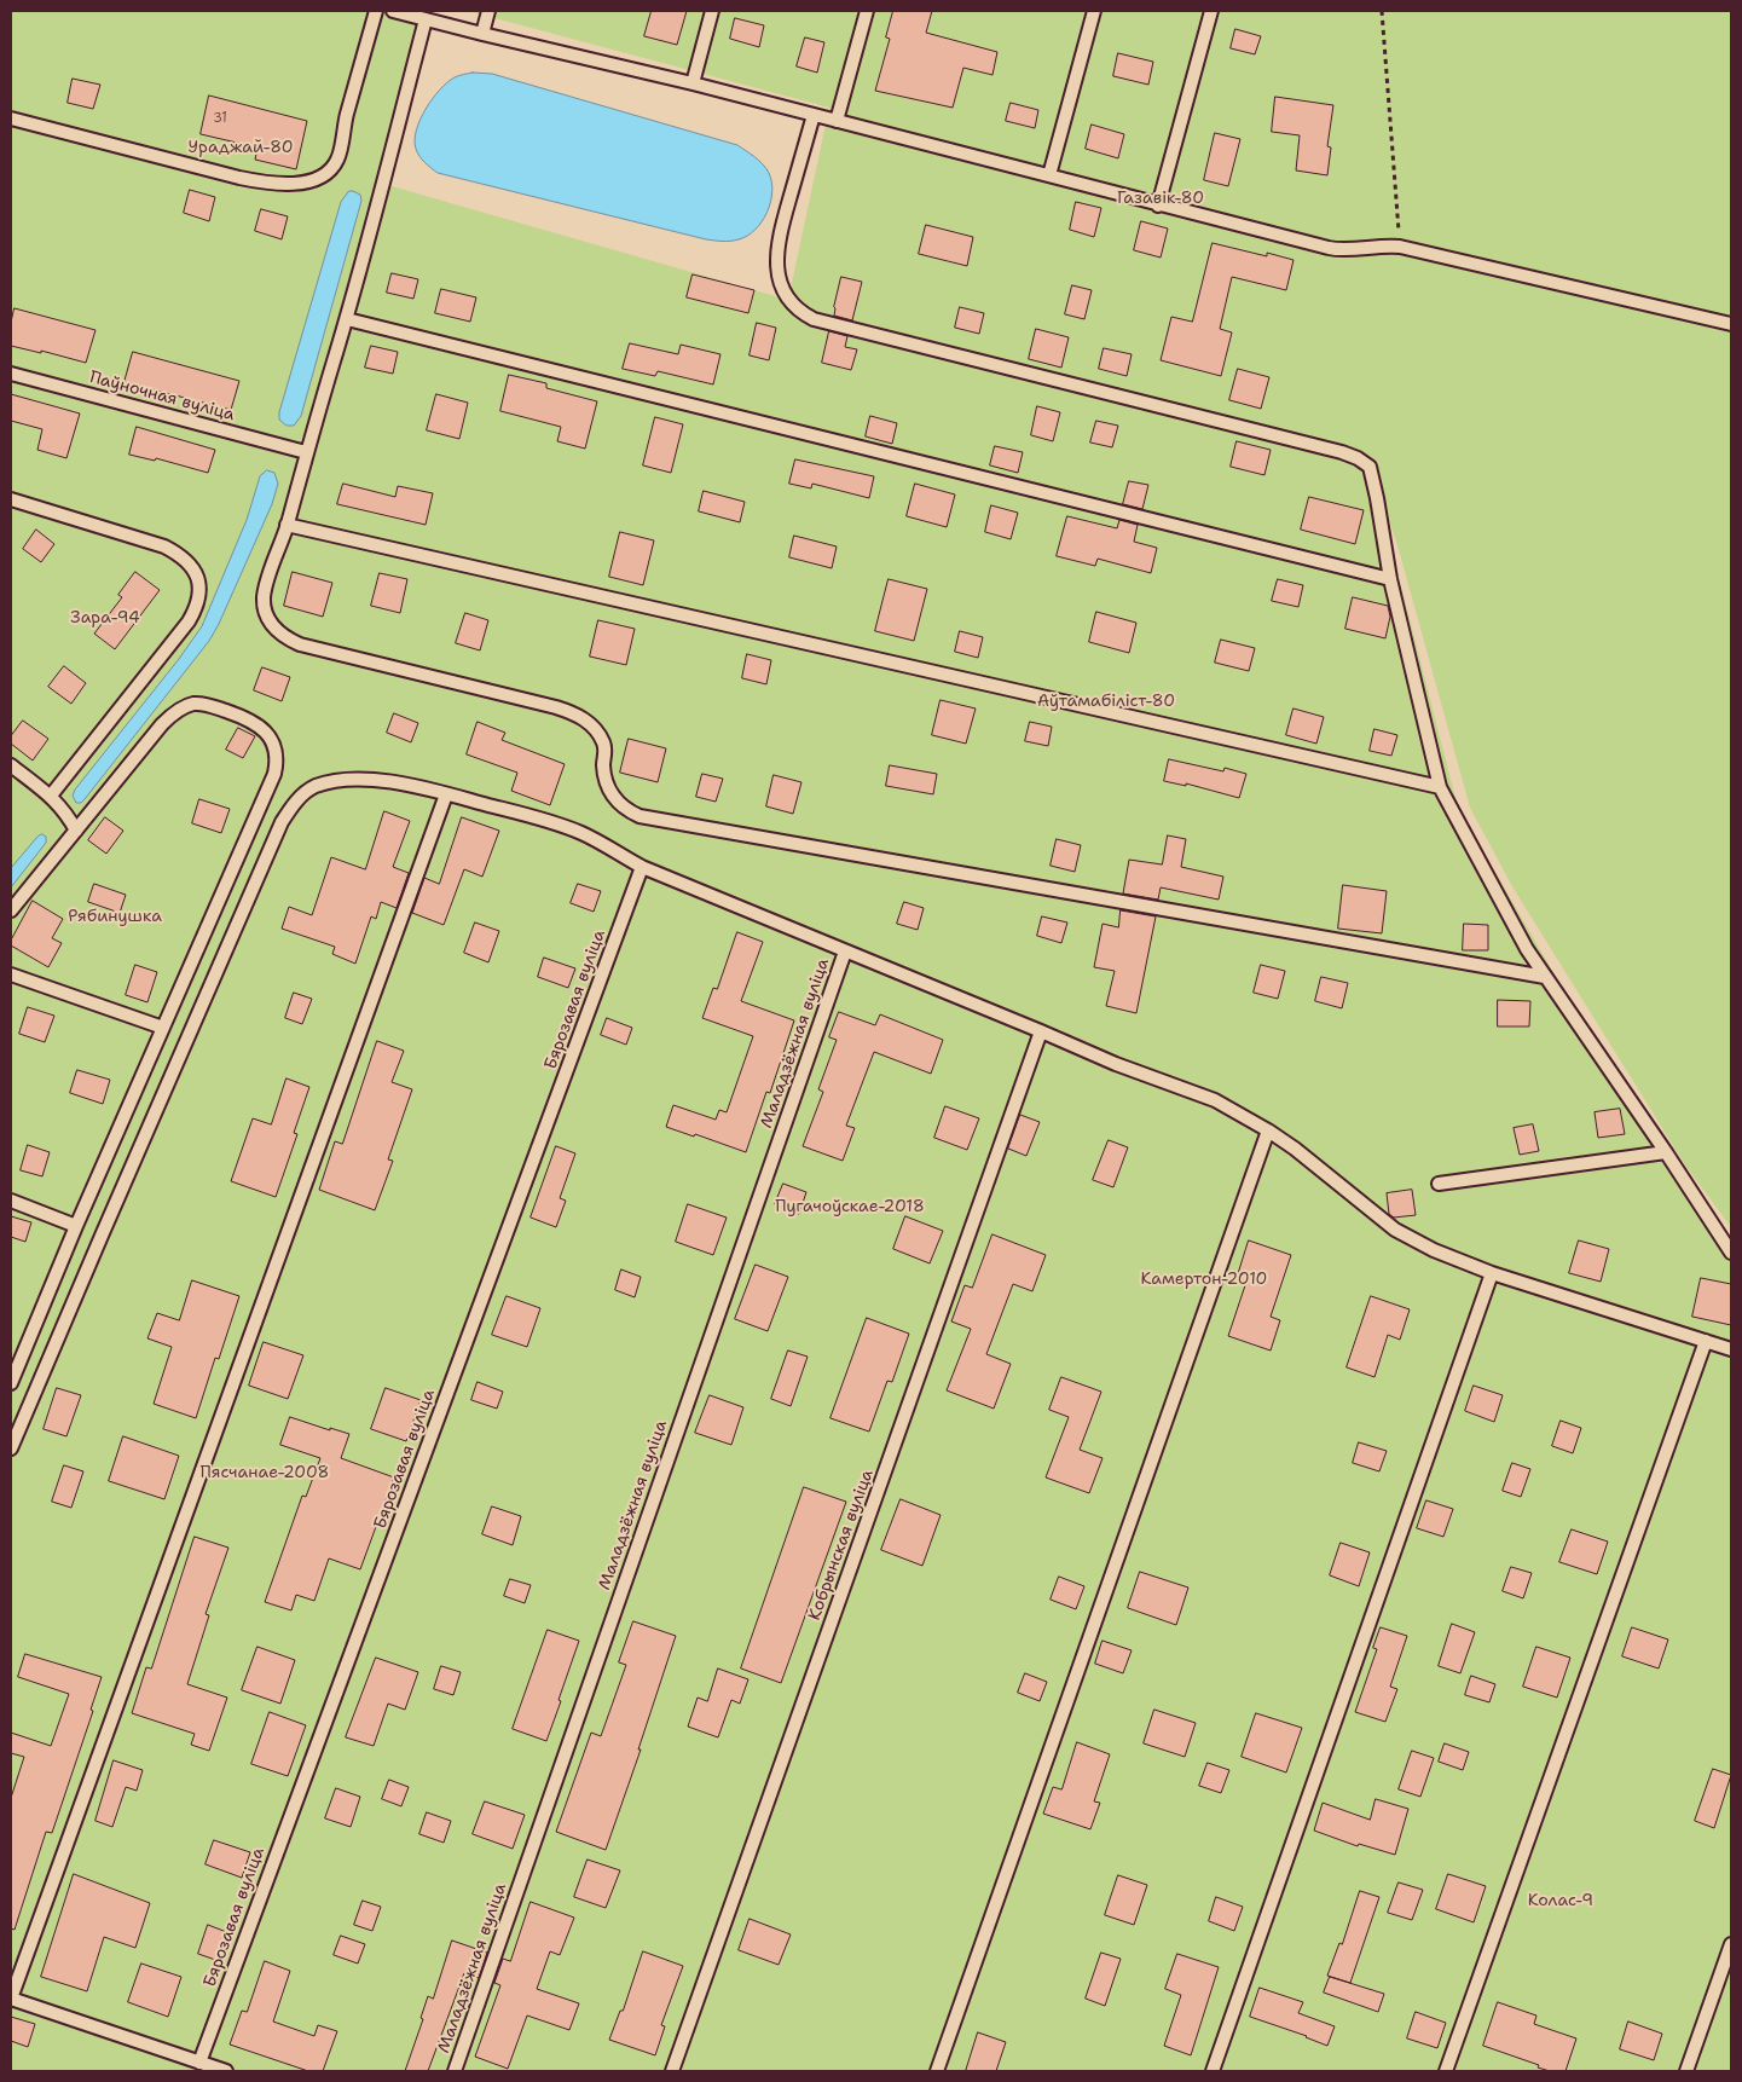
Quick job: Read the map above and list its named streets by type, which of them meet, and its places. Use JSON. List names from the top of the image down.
{
  "streets": {
    "lane": [
      "Паўночная вуліца",
      "Бярозавая вуліца",
      "Маладзёжная вуліца",
      "Кобрынская вуліца"
    ]
  },
  "parks": [
    "Ураджай-80",
    "Газавік-80",
    "Зара-94",
    "Аўтамабіліст-80",
    "Рябинушка",
    "Пугачоўскае-2018",
    "Камертон-2010",
    "Пясчанае-2008",
    "Колас-9"
  ],
  "house_numbers": ["31"]
}
